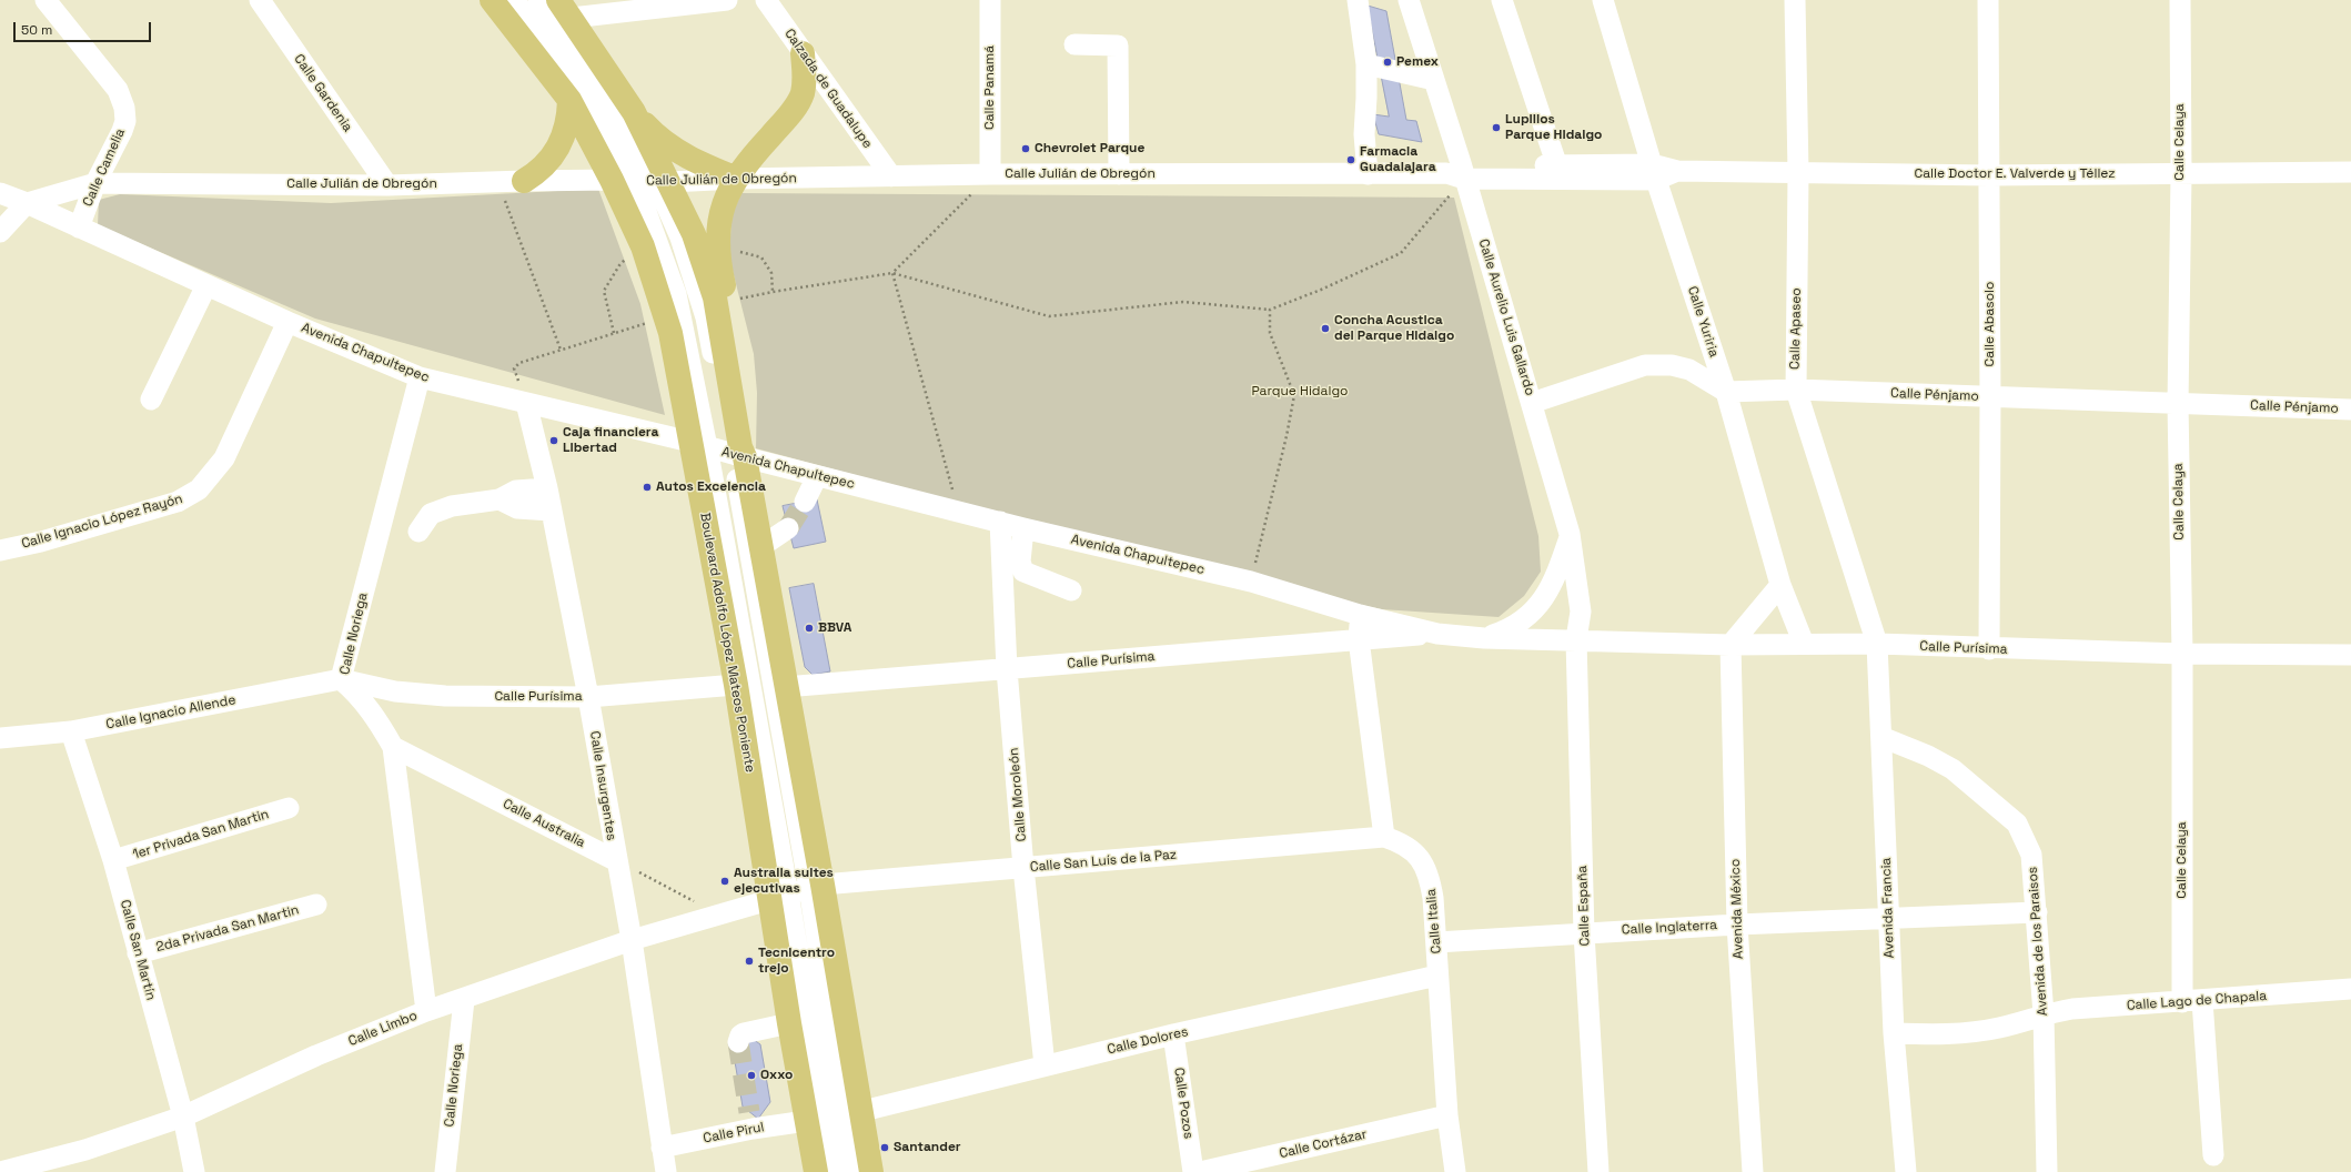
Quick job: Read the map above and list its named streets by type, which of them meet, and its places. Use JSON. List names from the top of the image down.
{
  "streets": {
    "main road": ["Boulevard Adolfo López Mateos Poniente"],
    "street": [
      "Calle Panamá",
      "Calzada de Guadalupe",
      "Calle Gardenia",
      "Calle Celaya",
      "Calle Camelia",
      "Calle Julián de Obregón",
      "Calle Doctor E. Valverde y Téllez",
      "Calle Aurelio Luis Gallardo",
      "Calle Yuriria",
      "Calle Abasolo",
      "Calle Apaseo",
      "Avenida Chapultepec",
      "Calle Pénjamo",
      "Calle Ignacio López Rayón",
      "Calle Noriega",
      "Calle Purísima",
      "Calle Ignacio Allende",
      "Calle Insurgentes",
      "Calle Moroleón",
      "Calle Australia",
      "1er Privada San Martin",
      "Calle San Luís de la Paz",
      "Calle España",
      "Avenida Francia",
      "Avenida México",
      "Calle Italia",
      "Calle Inglaterra",
      "2da Privada San Martin",
      "Avenida de los Paraisos",
      "Calle San Martín",
      "Calle Lago de Chapala",
      "Calle Limbo",
      "Calle Dolores",
      "Calle Pozos",
      "Calle Pirul",
      "Calle Cortázar"
    ]
  },
  "crossings": [
    ["Calle Panamá", "Calle Julián de Obregón"],
    ["Calzada de Guadalupe", "Calle Julián de Obregón"],
    ["Calle Gardenia", "Calle Julián de Obregón"],
    ["Calle Celaya", "Calle Doctor E. Valverde y Téllez"],
    ["Calle Celaya", "Calle Pénjamo"],
    ["Calle Celaya", "Calle Purísima"],
    ["Calle Celaya", "Calle Lago de Chapala"],
    ["Calle Camelia", "Calle Julián de Obregón"],
    ["Calle Camelia", "Avenida Chapultepec"],
    ["Calle Julián de Obregón", "Calle Doctor E. Valverde y Téllez"],
    ["Calle Julián de Obregón", "Calle Aurelio Luis Gallardo"],
    ["Calle Julián de Obregón", "Avenida Chapultepec"],
    ["Calle Julián de Obregón", "Boulevard Adolfo López Mateos Poniente"],
    ["Calle Doctor E. Valverde y Téllez", "Calle Aurelio Luis Gallardo"],
    ["Calle Doctor E. Valverde y Téllez", "Calle Yuriria"],
    ["Calle Doctor E. Valverde y Téllez", "Calle Abasolo"],
    ["Calle Doctor E. Valverde y Téllez", "Calle Apaseo"],
    ["Calle Aurelio Luis Gallardo", "Avenida Chapultepec"],
    ["Calle Aurelio Luis Gallardo", "Calle Purísima"],
    ["Calle Aurelio Luis Gallardo", "Calle España"],
    ["Calle Yuriria", "Calle Pénjamo"],
    ["Calle Yuriria", "Calle Purísima"],
    ["Calle Abasolo", "Calle Pénjamo"],
    ["Calle Abasolo", "Calle Purísima"],
    ["Calle Apaseo", "Calle Pénjamo"],
    ["Calle Apaseo", "Calle Purísima"],
    ["Calle Apaseo", "Avenida Francia"],
    ["Avenida Chapultepec", "Calle Ignacio López Rayón"],
    ["Avenida Chapultepec", "Calle Noriega"],
    ["Avenida Chapultepec", "Boulevard Adolfo López Mateos Poniente"],
    ["Avenida Chapultepec", "Calle Purísima"],
    ["Avenida Chapultepec", "Calle Insurgentes"],
    ["Avenida Chapultepec", "Calle Moroleón"],
    ["Avenida Chapultepec", "Calle España"],
    ["Calle Noriega", "Calle Purísima"],
    ["Calle Noriega", "Calle Ignacio Allende"],
    ["Calle Noriega", "Calle Australia"],
    ["Calle Noriega", "Calle Limbo"],
    ["Boulevard Adolfo López Mateos Poniente", "Calle Purísima"],
    ["Boulevard Adolfo López Mateos Poniente", "Calle San Luís de la Paz"],
    ["Boulevard Adolfo López Mateos Poniente", "Calle Limbo"],
    ["Boulevard Adolfo López Mateos Poniente", "Calle Pirul"],
    ["Calle Purísima", "Calle Ignacio Allende"],
    ["Calle Purísima", "Calle Insurgentes"],
    ["Calle Purísima", "Calle Moroleón"],
    ["Calle Purísima", "Calle España"],
    ["Calle Purísima", "Avenida Francia"],
    ["Calle Purísima", "Avenida México"],
    ["Calle Ignacio Allende", "Calle San Martín"],
    ["Calle Insurgentes", "Calle Australia"],
    ["Calle Insurgentes", "Calle Limbo"],
    ["Calle Insurgentes", "Calle Pirul"],
    ["Calle Moroleón", "Calle San Luís de la Paz"],
    ["Calle Moroleón", "Calle Dolores"],
    ["1er Privada San Martin", "Calle San Martín"],
    ["Calle San Luís de la Paz", "Calle Italia"],
    ["Calle San Luís de la Paz", "Calle Limbo"],
    ["Calle España", "Calle Inglaterra"],
    ["Avenida Francia", "Calle Inglaterra"],
    ["Avenida Francia", "Avenida de los Paraisos"],
    ["Avenida Francia", "Calle Lago de Chapala"],
    ["Avenida México", "Calle Inglaterra"],
    ["Calle Italia", "Calle Inglaterra"],
    ["Calle Italia", "Calle Dolores"],
    ["Calle Italia", "Calle Cortázar"],
    ["Calle Inglaterra", "Avenida de los Paraisos"],
    ["2da Privada San Martin", "Calle San Martín"],
    ["Avenida de los Paraisos", "Calle Lago de Chapala"],
    ["Calle San Martín", "Calle Limbo"],
    ["Calle Dolores", "Calle Pozos"],
    ["Calle Dolores", "Calle Pirul"]
  ],
  "parks": ["Parque Hidalgo"],
  "places": [
    "Pemex",
    "Lupillos Parque Hidalgo",
    "Chevrolet Parque",
    "Farmacia Guadalajara",
    "Concha Acustica del Parque Hidalgo",
    "Caja financiera Libertad",
    "Autos Excelencia",
    "BBVA",
    "Australia suites ejecutivas",
    "Tecnicentro trejo",
    "Oxxo",
    "Santander"
  ],
  "scale_bar": "50 m"
}
